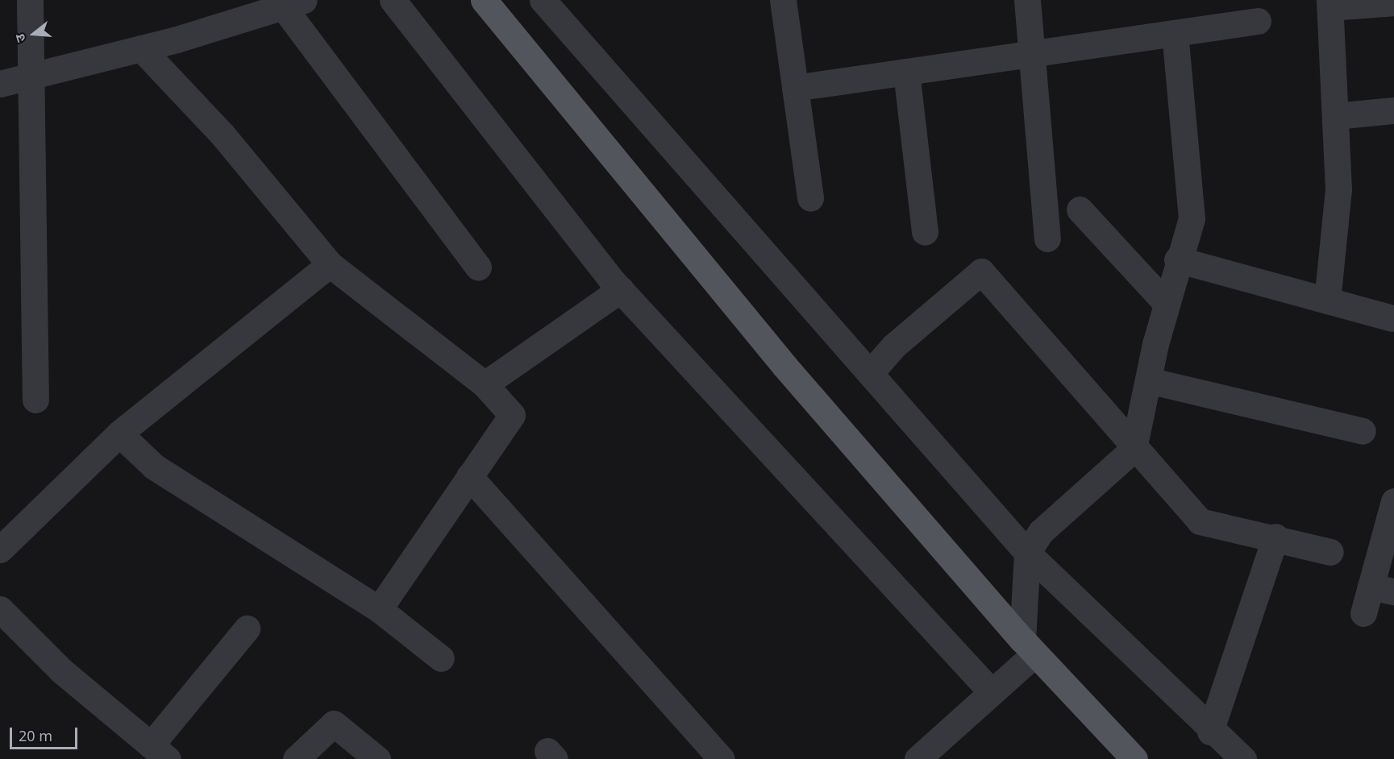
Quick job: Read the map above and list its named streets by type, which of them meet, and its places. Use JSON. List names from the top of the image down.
{
  "scale_bar": "20 m",
  "north": "left"
}
